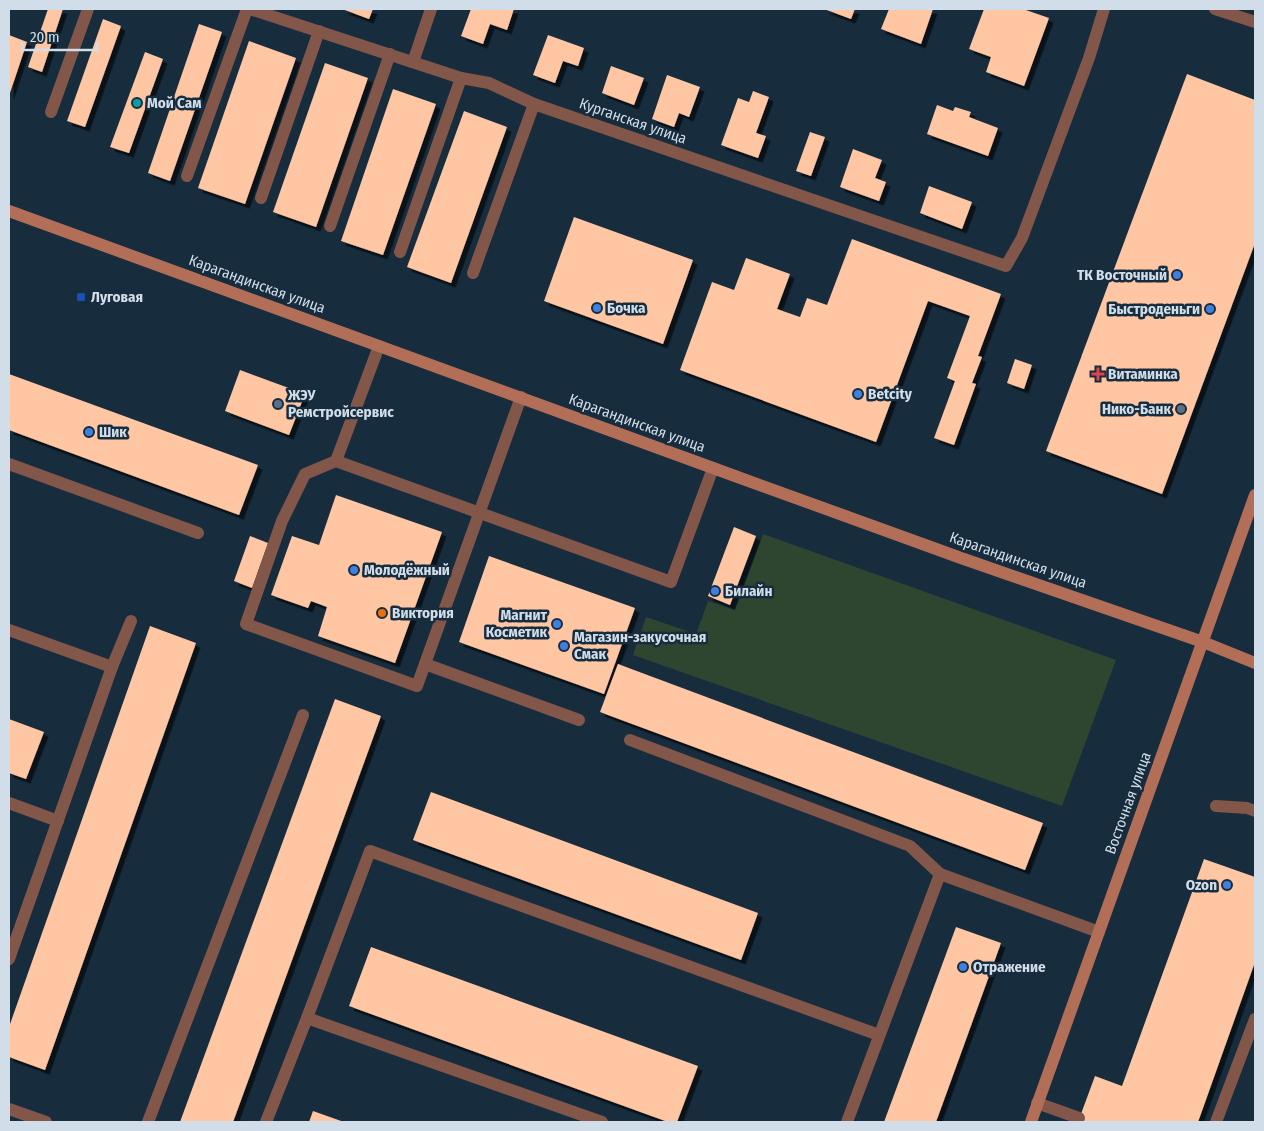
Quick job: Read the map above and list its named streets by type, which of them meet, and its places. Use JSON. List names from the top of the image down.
{
  "streets": {
    "main road": ["Карагандинская улица", "Восточная улица"],
    "street": ["Курганская улица"]
  },
  "crossings": [
    ["Карагандинская улица", "Восточная улица"]
  ],
  "places": {
    "other": [
      "Мой Cам",
      "ТК Восточный",
      "Бочка",
      "Быстроденьги",
      "Betcity",
      "ЖЭУ Ремстройсервис",
      "Нико-Банк",
      "Шик",
      "Молодёжный",
      "Билайн",
      "Виктория",
      "Магнит Косметик",
      "Магазин-закусочная Смак",
      "Ozon",
      "Отражение"
    ],
    "transit": ["Луговая"],
    "health": ["Витаминка"]
  },
  "scale_bar": "20 m"
}
